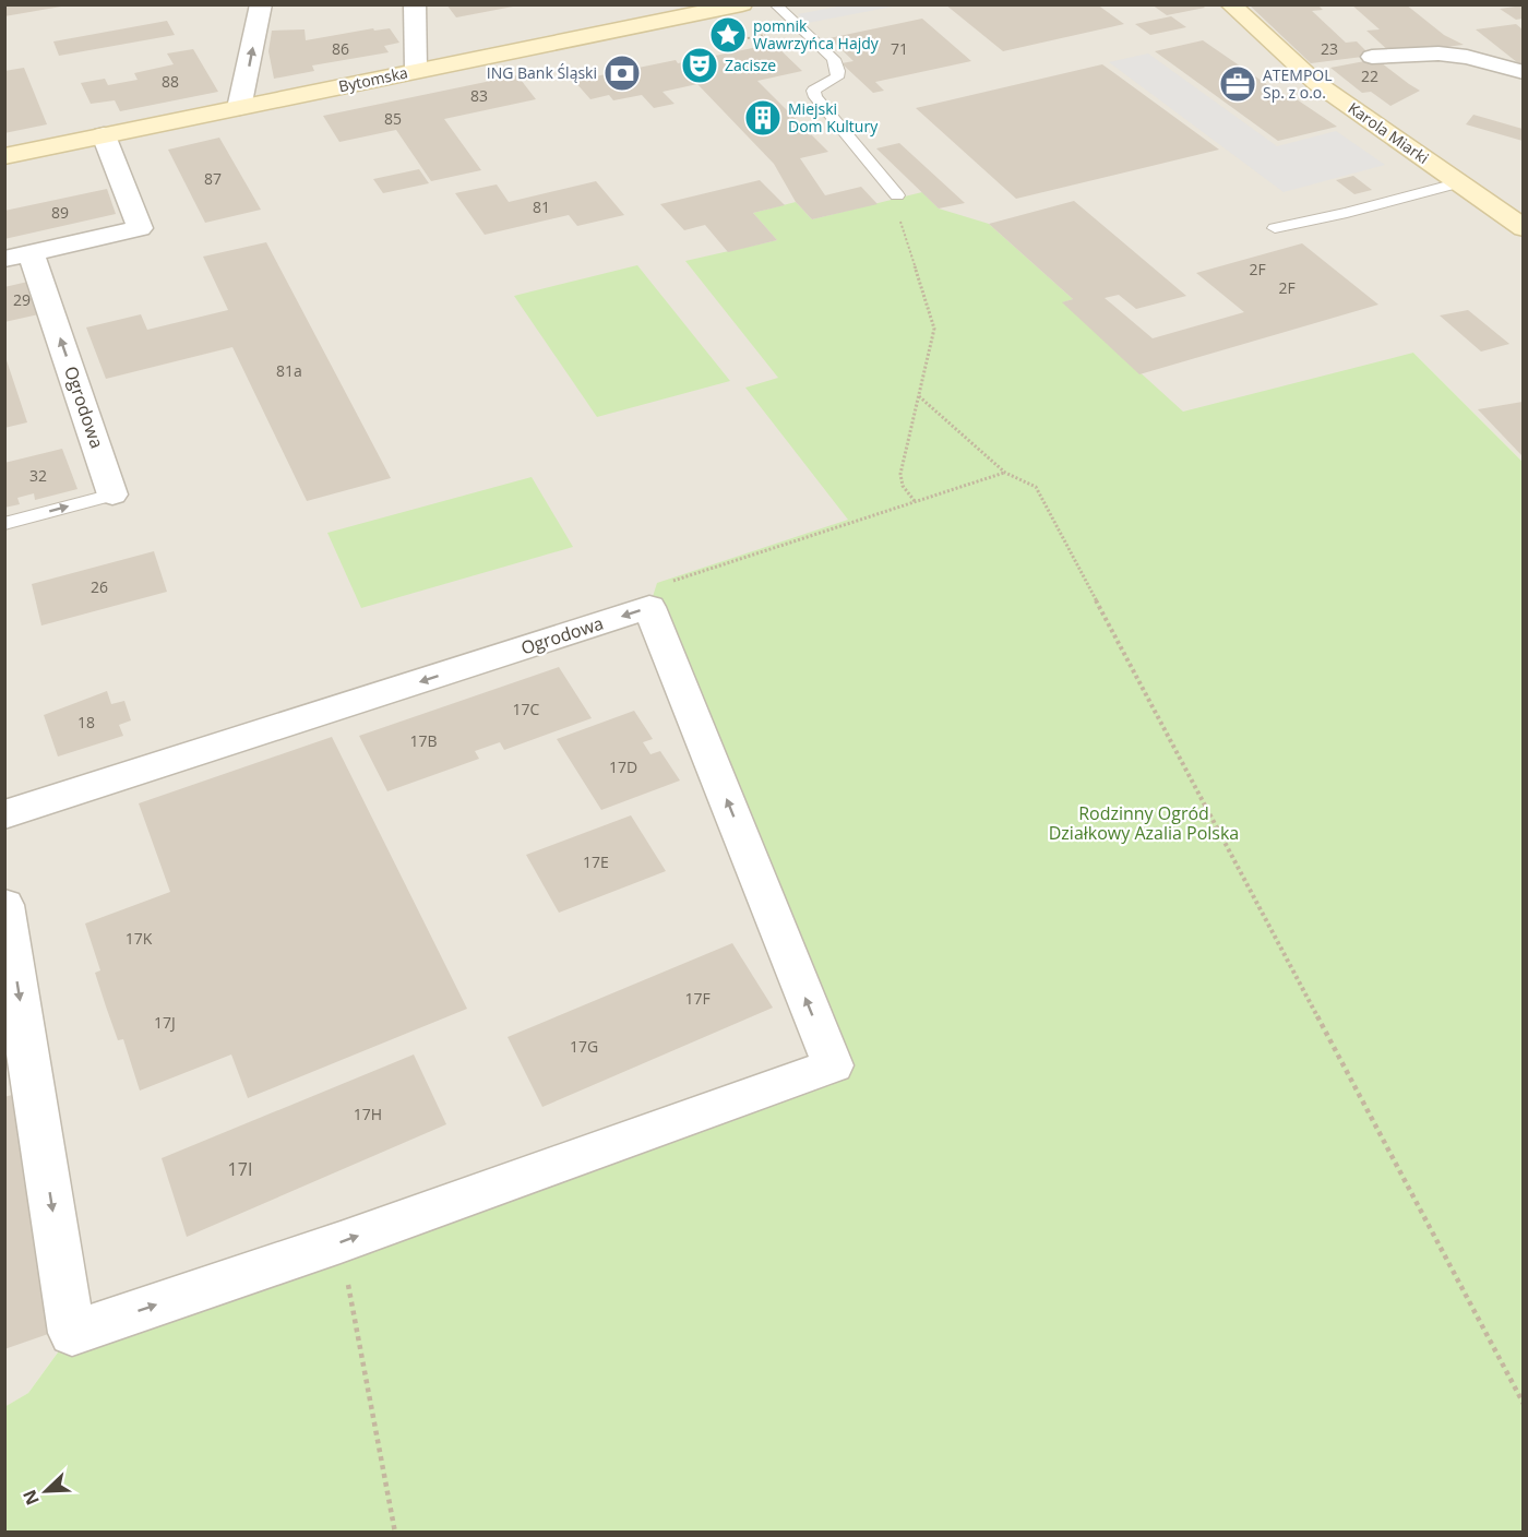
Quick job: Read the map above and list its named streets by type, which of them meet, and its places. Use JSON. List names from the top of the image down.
{
  "streets": {
    "street": ["Bytomska", "Karola Miarki", "Ogrodowa"]
  },
  "parks": ["Rodzinny Ogród Działkowy Azalia Polska"],
  "places": {
    "place": ["pomnik Wawrzyńca Hajdy"],
    "theatre": ["Zacisze"],
    "bank": ["ING Bank Śląski"],
    "office": ["ATEMPOL Sp. z o.o."],
    "building": ["Miejski Dom Kultury"]
  },
  "house_numbers": [
    "86",
    "71",
    "23",
    "22",
    "88",
    "83",
    "85",
    "87",
    "81",
    "89",
    "2F",
    "2F",
    "29",
    "81a",
    "32",
    "26",
    "17C",
    "18",
    "17B",
    "17D",
    "17E",
    "17K",
    "17F",
    "17J",
    "17G",
    "17H",
    "17I"
  ],
  "north": "bottom left"
}
